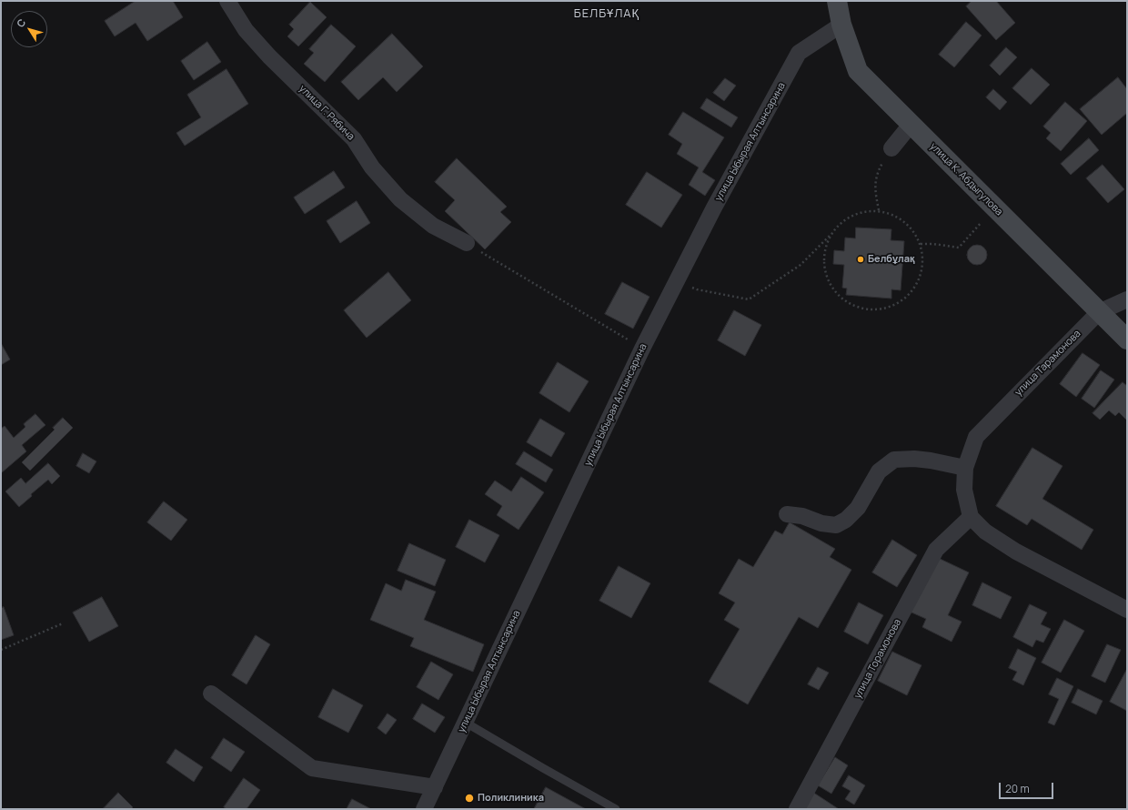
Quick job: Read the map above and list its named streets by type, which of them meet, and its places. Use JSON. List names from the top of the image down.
{
  "streets": {
    "street": [
      "улица Г. Рябича",
      "улица Ыбырая Алтынсарина",
      "улица К. Абдыгулова",
      "улица Тарамонова",
      "улица Торамонова"
    ]
  },
  "crossings": [
    ["улица Ыбырая Алтынсарина", "улица К. Абдыгулова"],
    ["улица К. Абдыгулова", "улица Тарамонова"]
  ],
  "districts": ["БЕЛБҰЛАҚ"],
  "places": ["Белбұлақ", "Поликлиника"],
  "scale_bar": "20 m",
  "north": "top left"
}
